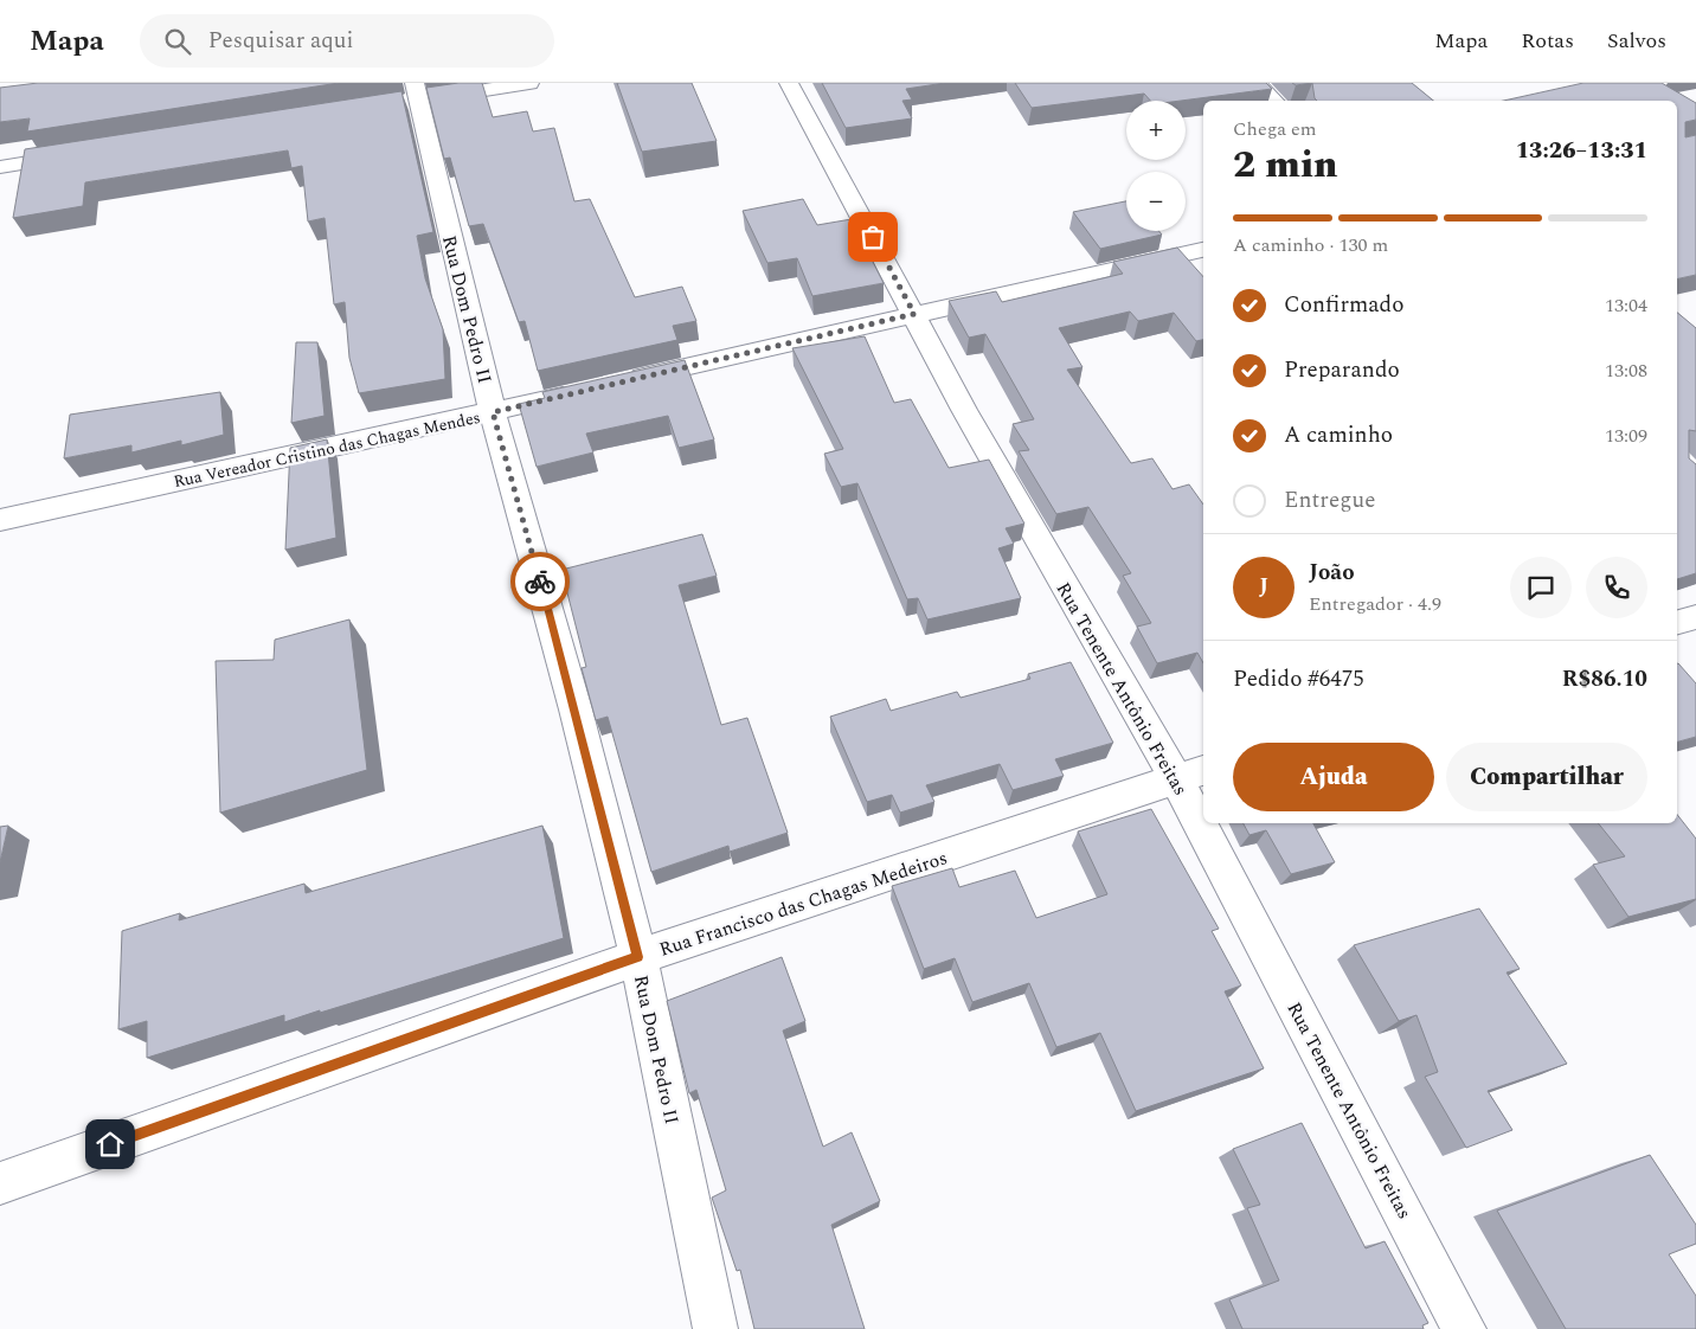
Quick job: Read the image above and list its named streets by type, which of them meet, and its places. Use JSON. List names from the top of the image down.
{
  "streets": {
    "street": [
      "Rua Dom Pedro II",
      "Rua Vereador Cristino das Chagas Mendes",
      "Rua Tenente Antônio Freitas",
      "Rua Francisco das Chagas Medeiros"
    ]
  },
  "crossings": [
    ["Rua Dom Pedro II", "Rua Vereador Cristino das Chagas Mendes"],
    ["Rua Dom Pedro II", "Rua Francisco das Chagas Medeiros"],
    ["Rua Tenente Antônio Freitas", "Rua Francisco das Chagas Medeiros"]
  ],
  "page": {
    "header": "Mapa",
    "search": "Pesquisar aqui",
    "nav": ["Mapa", "Rotas", "Salvos"],
    "map_buttons": ["+", "−"],
    "heading": ["2 min", "Chega em", "13:26–13:31"],
    "panel": [
      "João",
      "Entregador · 4.9",
      "Pedido #6475",
      "R$86.10"
    ],
    "bar": "A caminho · 130 m",
    "list": [
      ["Confirmado", "13:04"],
      ["Preparando", "13:08"],
      ["A caminho", "13:09"],
      "Entregue"
    ],
    "round": "J",
    "buttons": ["Ajuda", "Compartilhar"]
  }
}
